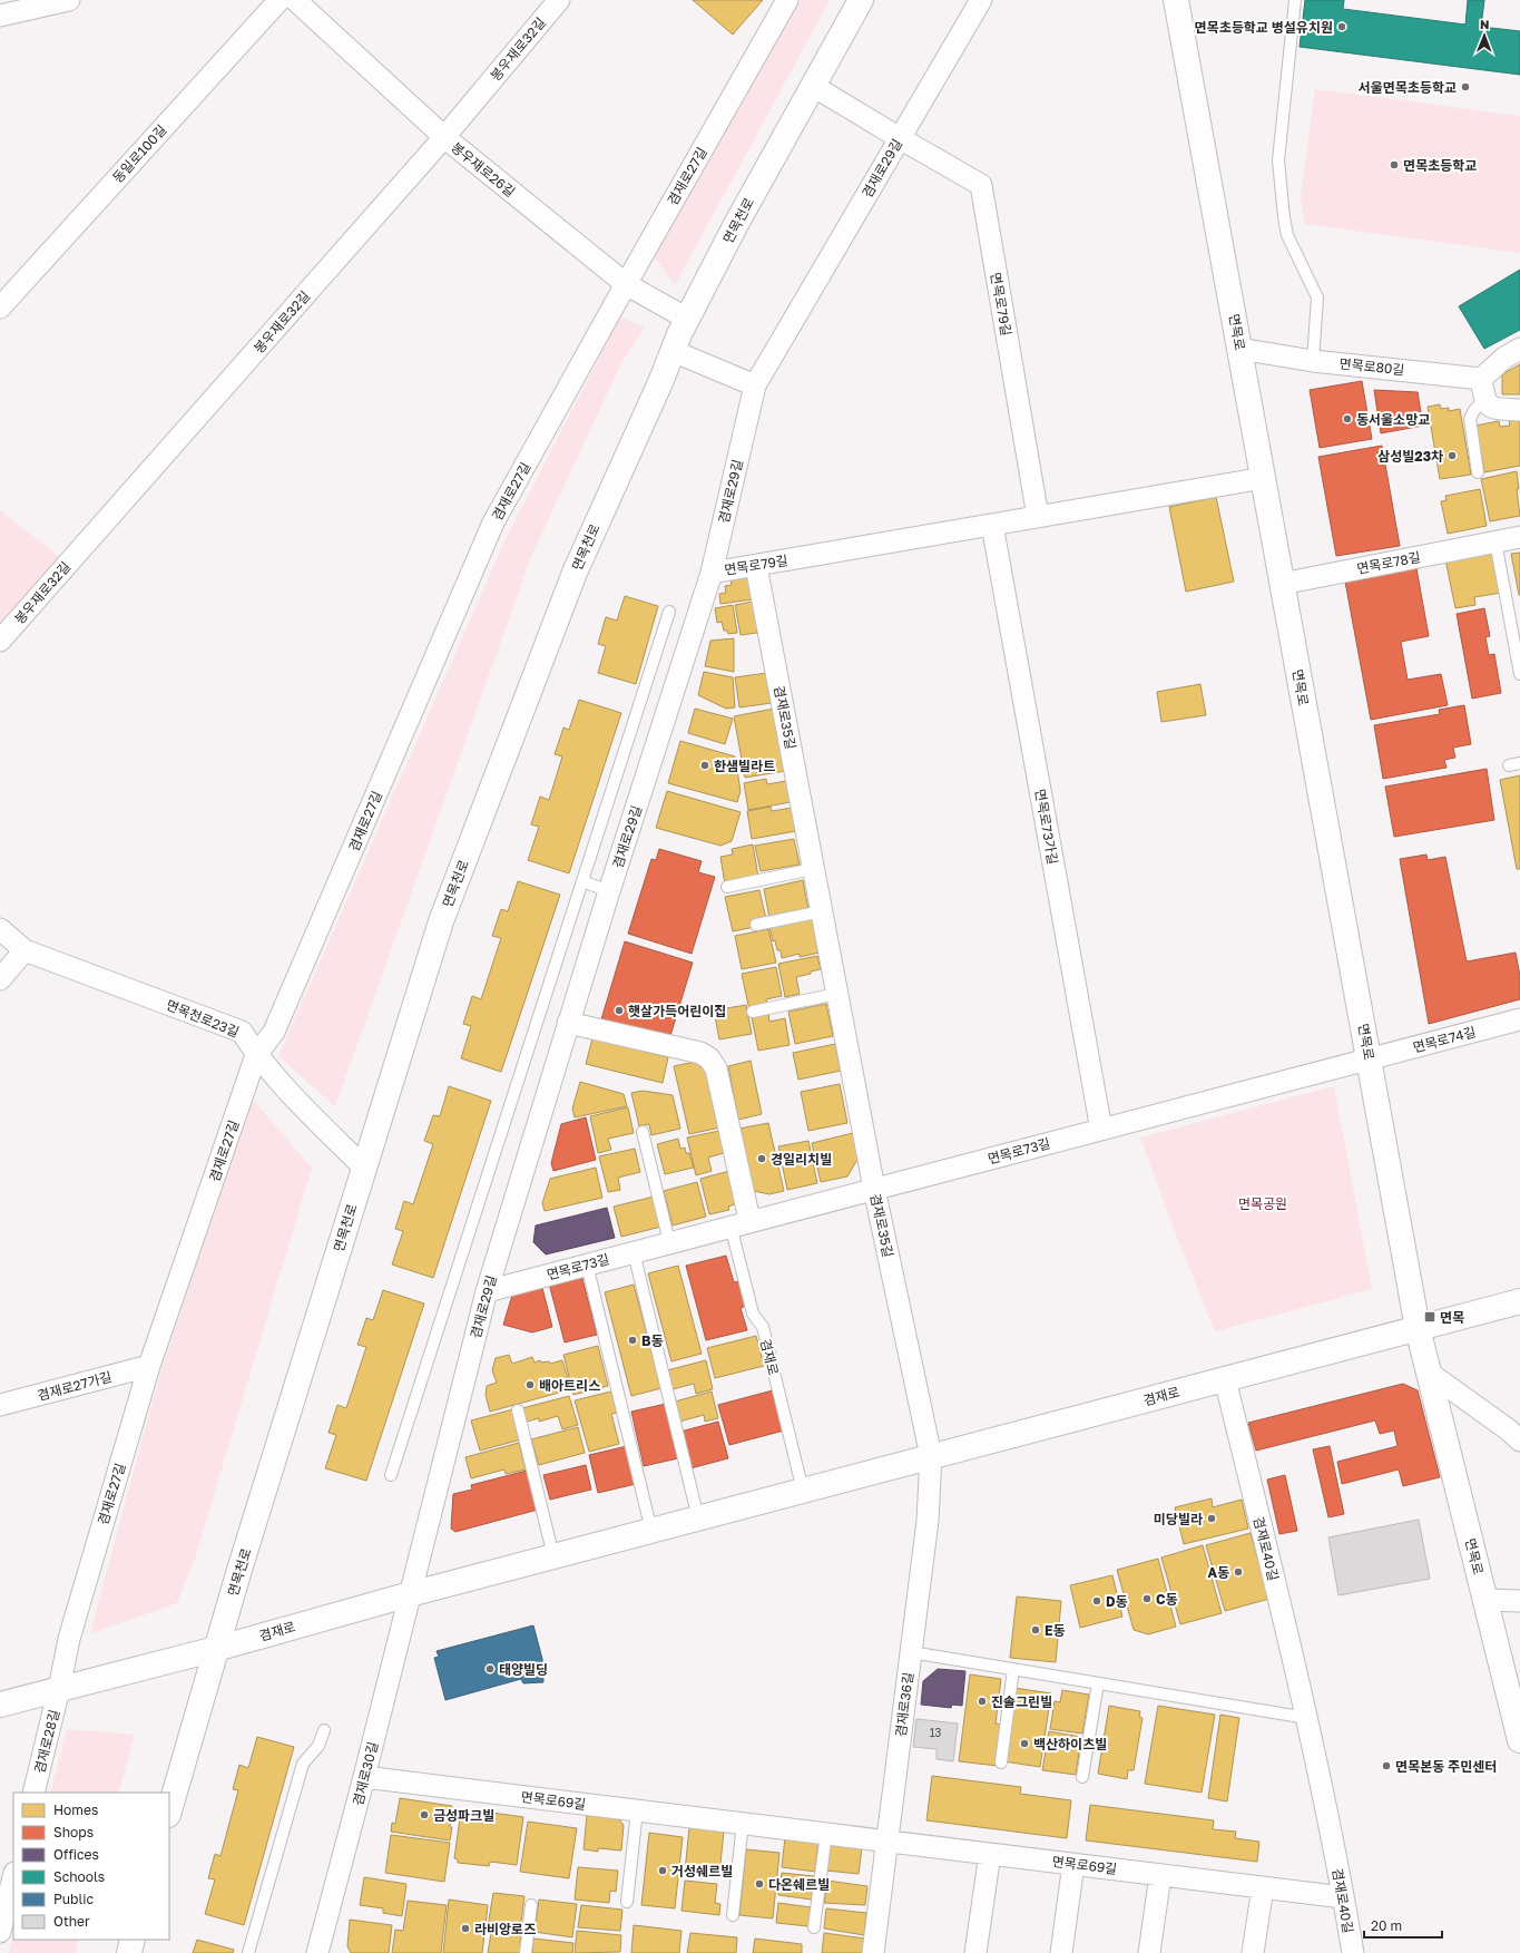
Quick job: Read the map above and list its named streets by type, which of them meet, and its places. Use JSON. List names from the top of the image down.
{
  "streets": {
    "main road": ["면목천로", "면목로", "겸재로"],
    "street": [
      "봉우재로32길",
      "동일로100길",
      "겸재로29길",
      "봉우재로26길",
      "겸재로27길",
      "면목로79길",
      "면목로80길",
      "면목로78길",
      "겸재로35길",
      "면목로73가길",
      "면목천로23길",
      "면목로74길",
      "면목로73길",
      "겸재로27가길",
      "겸재로40길",
      "겸재로36길",
      "겸재로28길",
      "겸재로30길",
      "면목로69길"
    ]
  },
  "crossings": [
    ["봉우재로32길", "봉우재로26길"],
    ["겸재로29길", "면목로79길"],
    ["겸재로29길", "면목로73길"],
    ["겸재로29길", "겸재로"],
    ["겸재로29길", "겸재로30길"],
    ["봉우재로26길", "겸재로27길"],
    ["봉우재로26길", "면목천로"],
    ["겸재로27길", "면목천로23길"],
    ["겸재로27길", "겸재로"],
    ["겸재로27길", "겸재로27가길"],
    ["겸재로27길", "겸재로28길"],
    ["면목천로", "면목천로23길"],
    ["면목천로", "겸재로"],
    ["면목로79길", "면목로"],
    ["면목로79길", "겸재로35길"],
    ["면목로79길", "면목로73가길"],
    ["면목로", "면목로80길"],
    ["면목로", "면목로78길"],
    ["면목로", "면목로74길"],
    ["면목로", "면목로73길"],
    ["면목로", "겸재로"],
    ["겸재로35길", "면목로73길"],
    ["겸재로35길", "겸재로"],
    ["겸재로35길", "겸재로36길"],
    ["면목로73가길", "면목로73길"],
    ["면목로74길", "면목로73길"],
    ["면목로73길", "겸재로"],
    ["겸재로", "겸재로40길"],
    ["겸재로", "겸재로36길"],
    ["겸재로", "겸재로28길"],
    ["겸재로", "겸재로30길"],
    ["겸재로40길", "면목로69길"],
    ["겸재로36길", "면목로69길"],
    ["겸재로30길", "면목로69길"]
  ],
  "parks": ["면목공원"],
  "places": {
    "other": [
      "면목초등학교 병설유치원",
      "서울면목초등학교",
      "면목초등학교",
      "동서울소망교",
      "삼성빌23차",
      "한샘빌라트",
      "햇살가득어린이집",
      "경일리치빌",
      "B동",
      "배아트리스",
      "미당빌라",
      "A동",
      "C동",
      "D동",
      "E동",
      "태양빌딩",
      "진솔그린빌",
      "백산하이츠빌",
      "면목본동 주민센터",
      "금성파크빌",
      "거성쉐르빌",
      "다온쉐르빌",
      "라비앙로즈"
    ],
    "transit": ["면목"]
  },
  "house_numbers": ["13"],
  "legend": [
    "Homes",
    "Shops",
    "Offices",
    "Schools",
    "Public",
    "Other"
  ],
  "scale_bar": "20 m",
  "north": "top"
}
